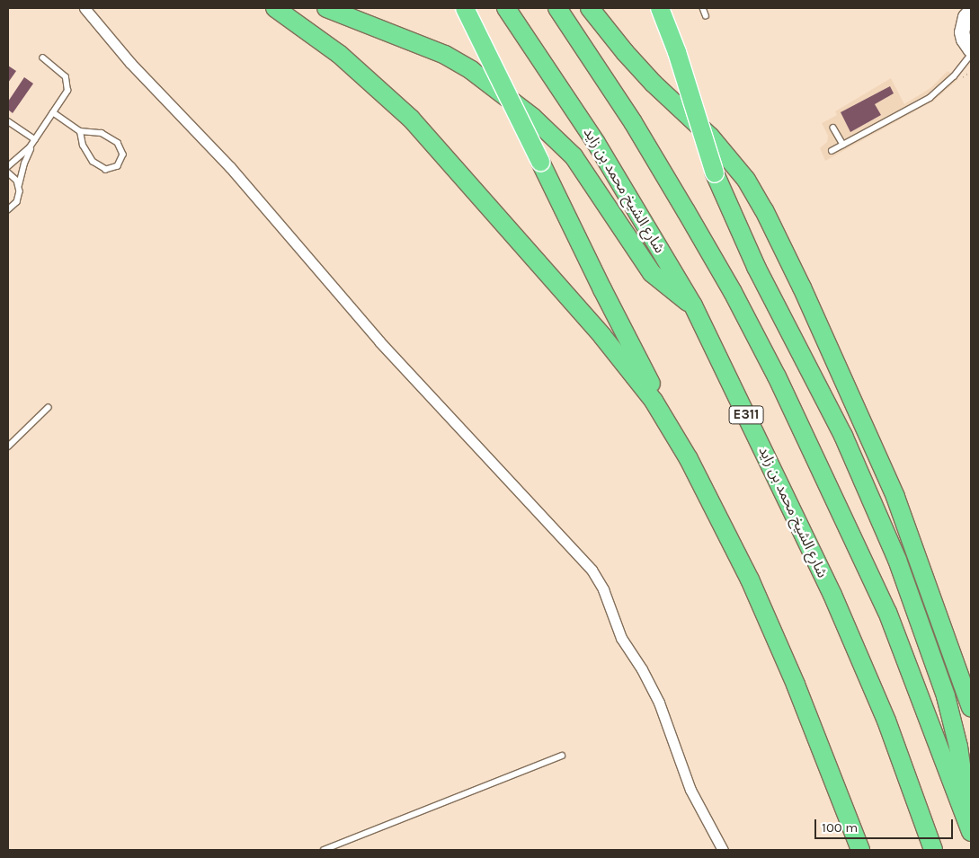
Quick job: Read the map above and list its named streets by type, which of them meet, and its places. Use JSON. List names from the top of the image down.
{
  "streets": {
    "highway": ["شارع الشيخ محمد بن زايد", "E311"]
  },
  "scale_bar": "100 m"
}
